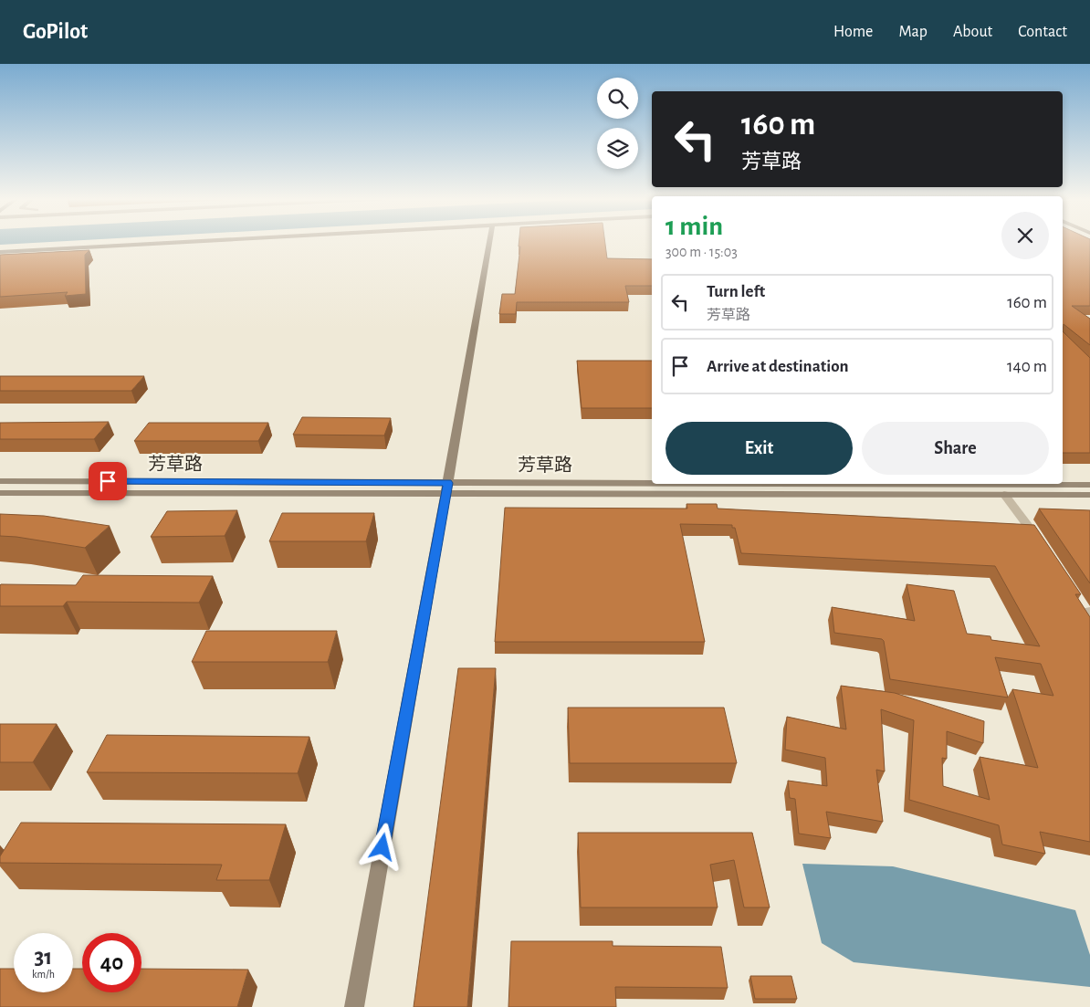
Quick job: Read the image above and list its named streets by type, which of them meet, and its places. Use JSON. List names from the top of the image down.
{
  "streets": {
    "street": ["芳草路"]
  },
  "page": {
    "header": "GoPilot",
    "nav": [
      "Home",
      "Map",
      "About",
      "Contact"
    ],
    "turn": ["160 m", "芳草路"],
    "heading": ["1 min", "300 m · 15:03"],
    "list": [
      {
        "name": "Turn left",
        "note": "芳草路",
        "value": "160 m"
      },
      {
        "name": "Arrive at destination",
        "value": "140 m"
      }
    ],
    "buttons": ["Exit", "Share"],
    "speed": "31 km/h",
    "limit": "40"
  }
}
